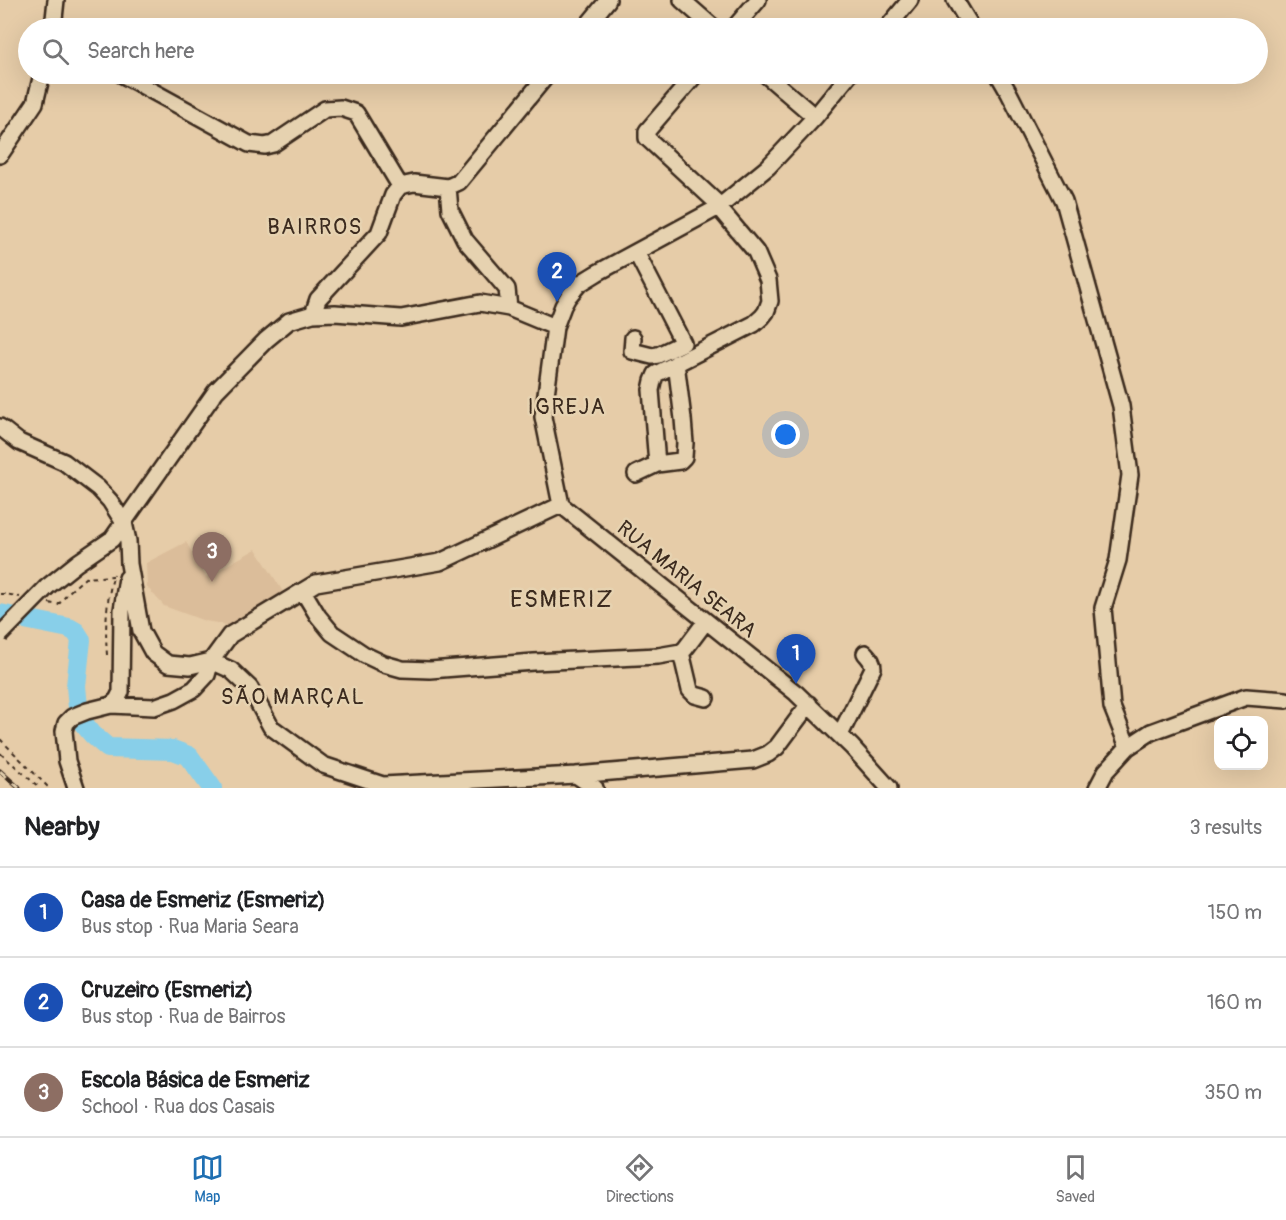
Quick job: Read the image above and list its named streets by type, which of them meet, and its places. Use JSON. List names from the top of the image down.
{
  "streets": {
    "street": ["RUA MARIA SEARA"]
  },
  "districts": [
    "BAIRROS",
    "IGREJA",
    "ESMERIZ",
    "SÃO MARÇAL"
  ],
  "page": {
    "search": "Search here",
    "pins": ["2", "3", "1"],
    "heading": ["Nearby", "3 results"],
    "list": [
      {
        "mark": "1",
        "name": "Casa de Esmeriz (Esmeriz)",
        "note": "Bus stop · Rua Maria Seara",
        "value": "150 m"
      },
      {
        "mark": "2",
        "name": "Cruzeiro (Esmeriz)",
        "note": "Bus stop · Rua de Bairros",
        "value": "160 m"
      },
      {
        "mark": "3",
        "name": "Escola Básica de Esmeriz",
        "note": "School · Rua dos Casais",
        "value": "350 m"
      }
    ],
    "nav": ["Map", "Directions", "Saved"]
  }
}
